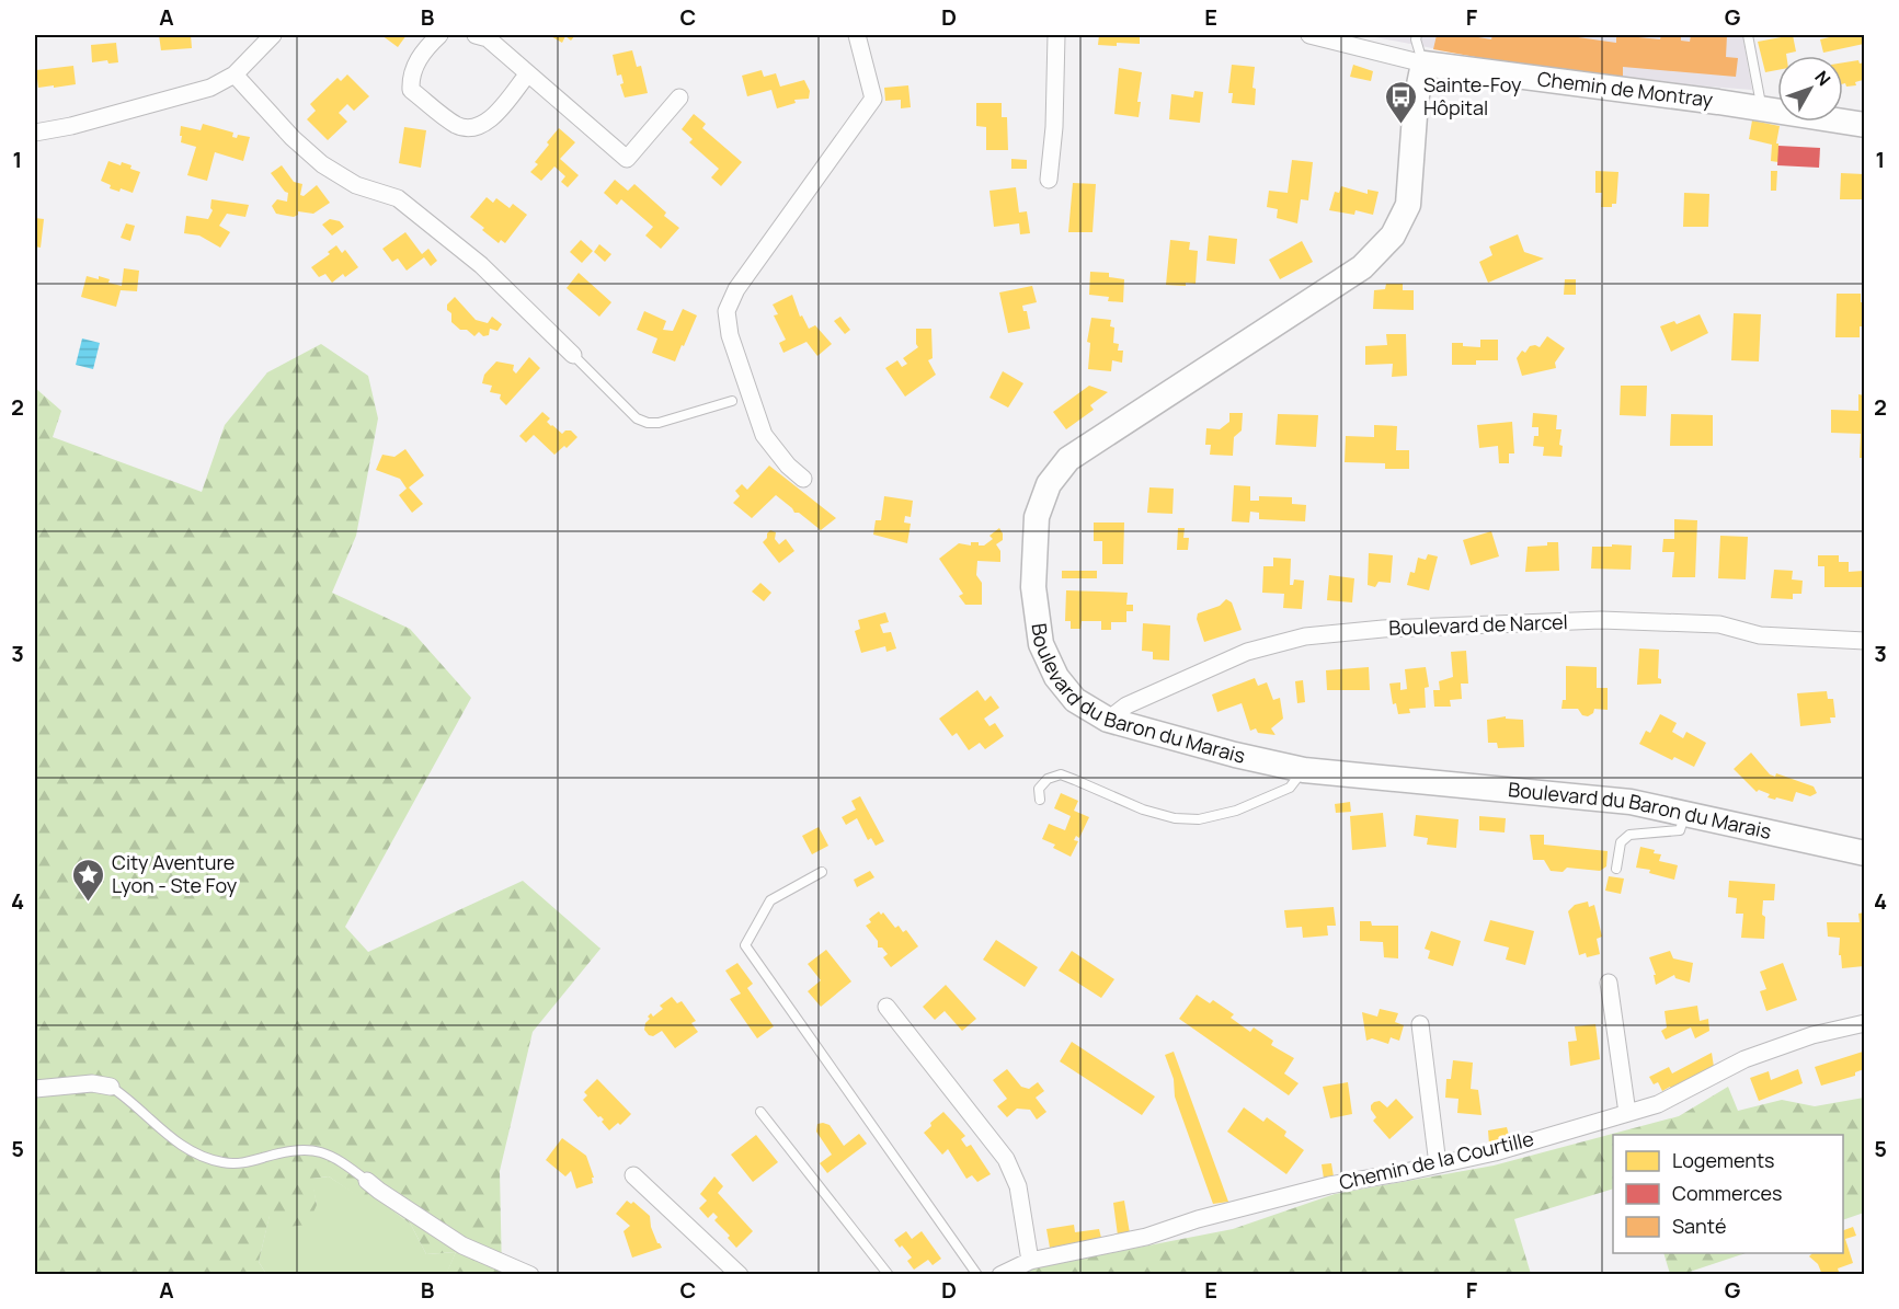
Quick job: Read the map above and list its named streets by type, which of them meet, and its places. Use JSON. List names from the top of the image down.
{
  "streets": {
    "street": [
      "Chemin de Montray",
      "Boulevard de Narcel",
      "Boulevard du Baron du Marais",
      "Chemin de la Courtille"
    ]
  },
  "crossings": [
    ["Chemin de Montray", "Boulevard du Baron du Marais"],
    ["Boulevard de Narcel", "Boulevard du Baron du Marais"]
  ],
  "places": {
    "bus stop": ["Sainte-Foy Hôpital"],
    "place": ["City Aventure Lyon - Ste Foy"]
  },
  "legend": ["Logements", "Commerces", "Santé"],
  "north": "top right",
  "grid": {
    "columns": [
      "A",
      "B",
      "C",
      "D",
      "E",
      "F",
      "G"
    ],
    "rows": [
      "1",
      "2",
      "3",
      "4",
      "5"
    ]
  }
}
